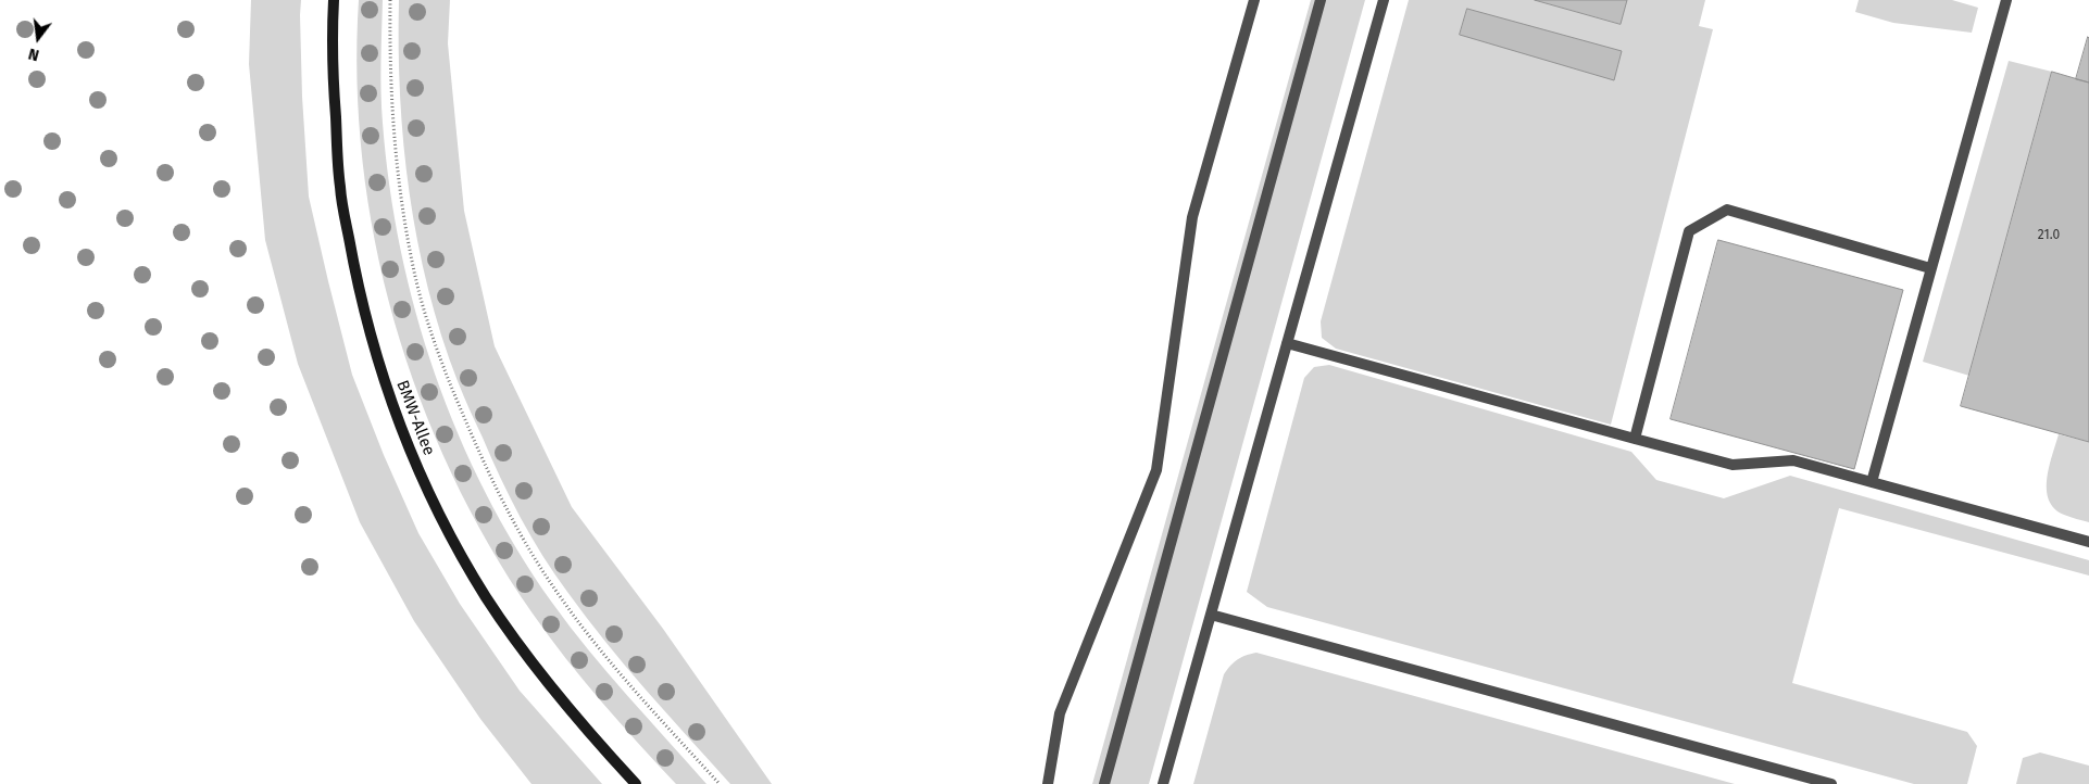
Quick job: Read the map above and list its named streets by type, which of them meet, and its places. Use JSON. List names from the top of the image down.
{
  "streets": {
    "main road": ["BMW-Allee"]
  },
  "house_numbers": ["21.0"],
  "north": "bottom"
}
